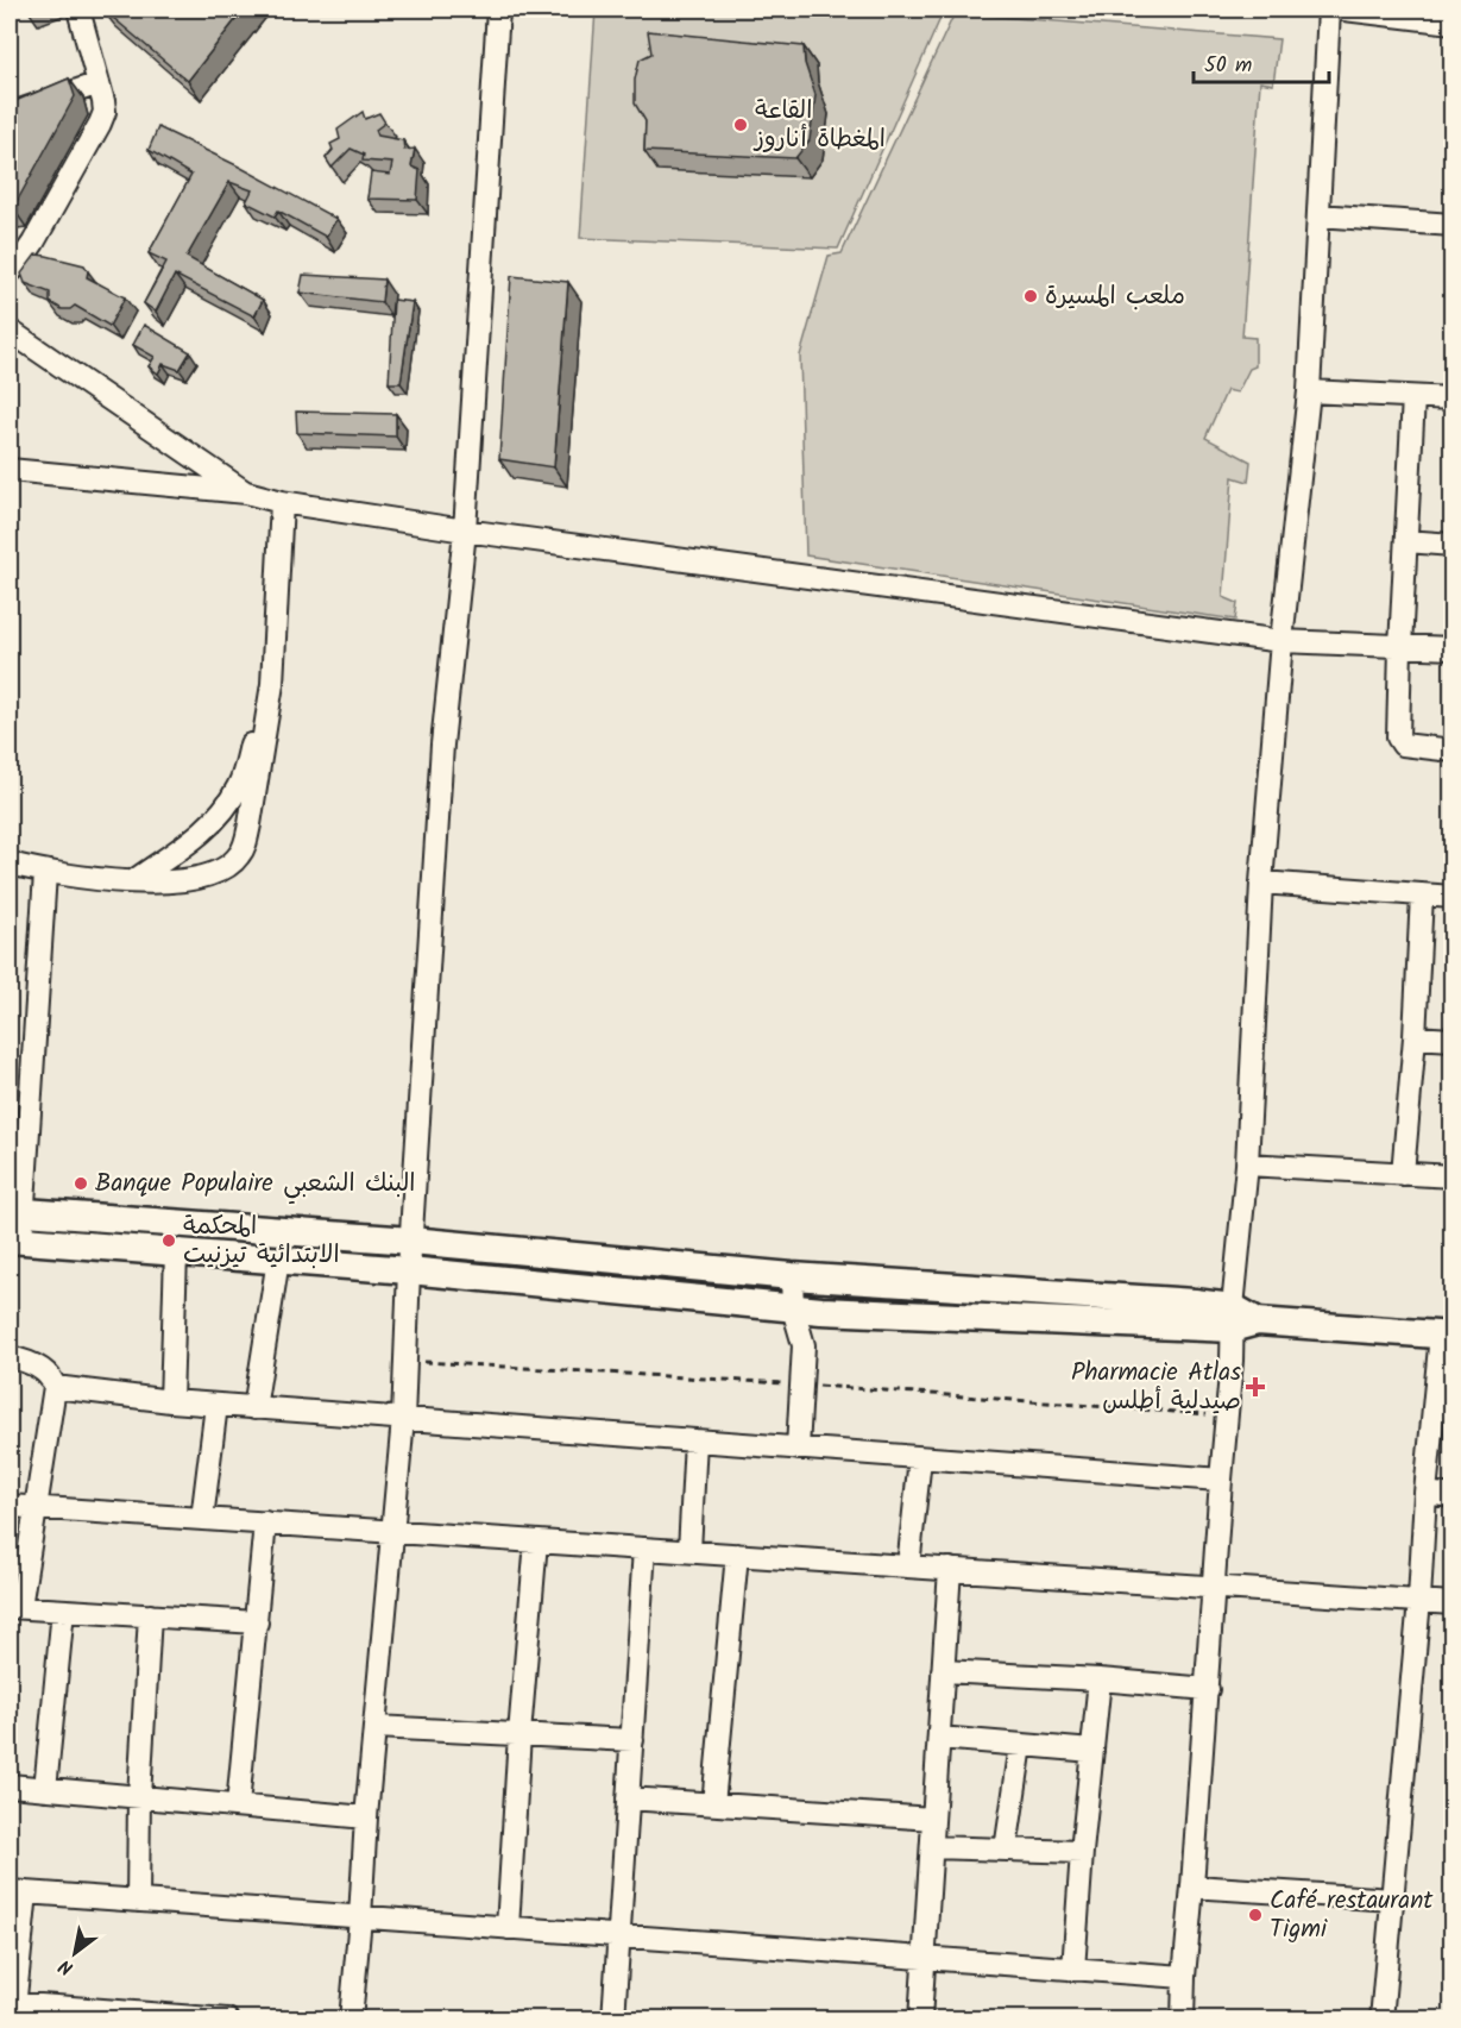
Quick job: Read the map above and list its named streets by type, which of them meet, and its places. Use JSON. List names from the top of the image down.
{
  "places": {
    "other": [
      "القاعة المغطاة أناروز",
      "ملعب المسيرة",
      "Banque Populaire البنك الشعبي",
      "المحكمة الابتدائية تيزنيت",
      "Café restaurant Tigmi"
    ],
    "health": ["Pharmacie Atlas صيدلية أطلس"]
  },
  "scale_bar": "50 m",
  "north": "bottom left"
}
